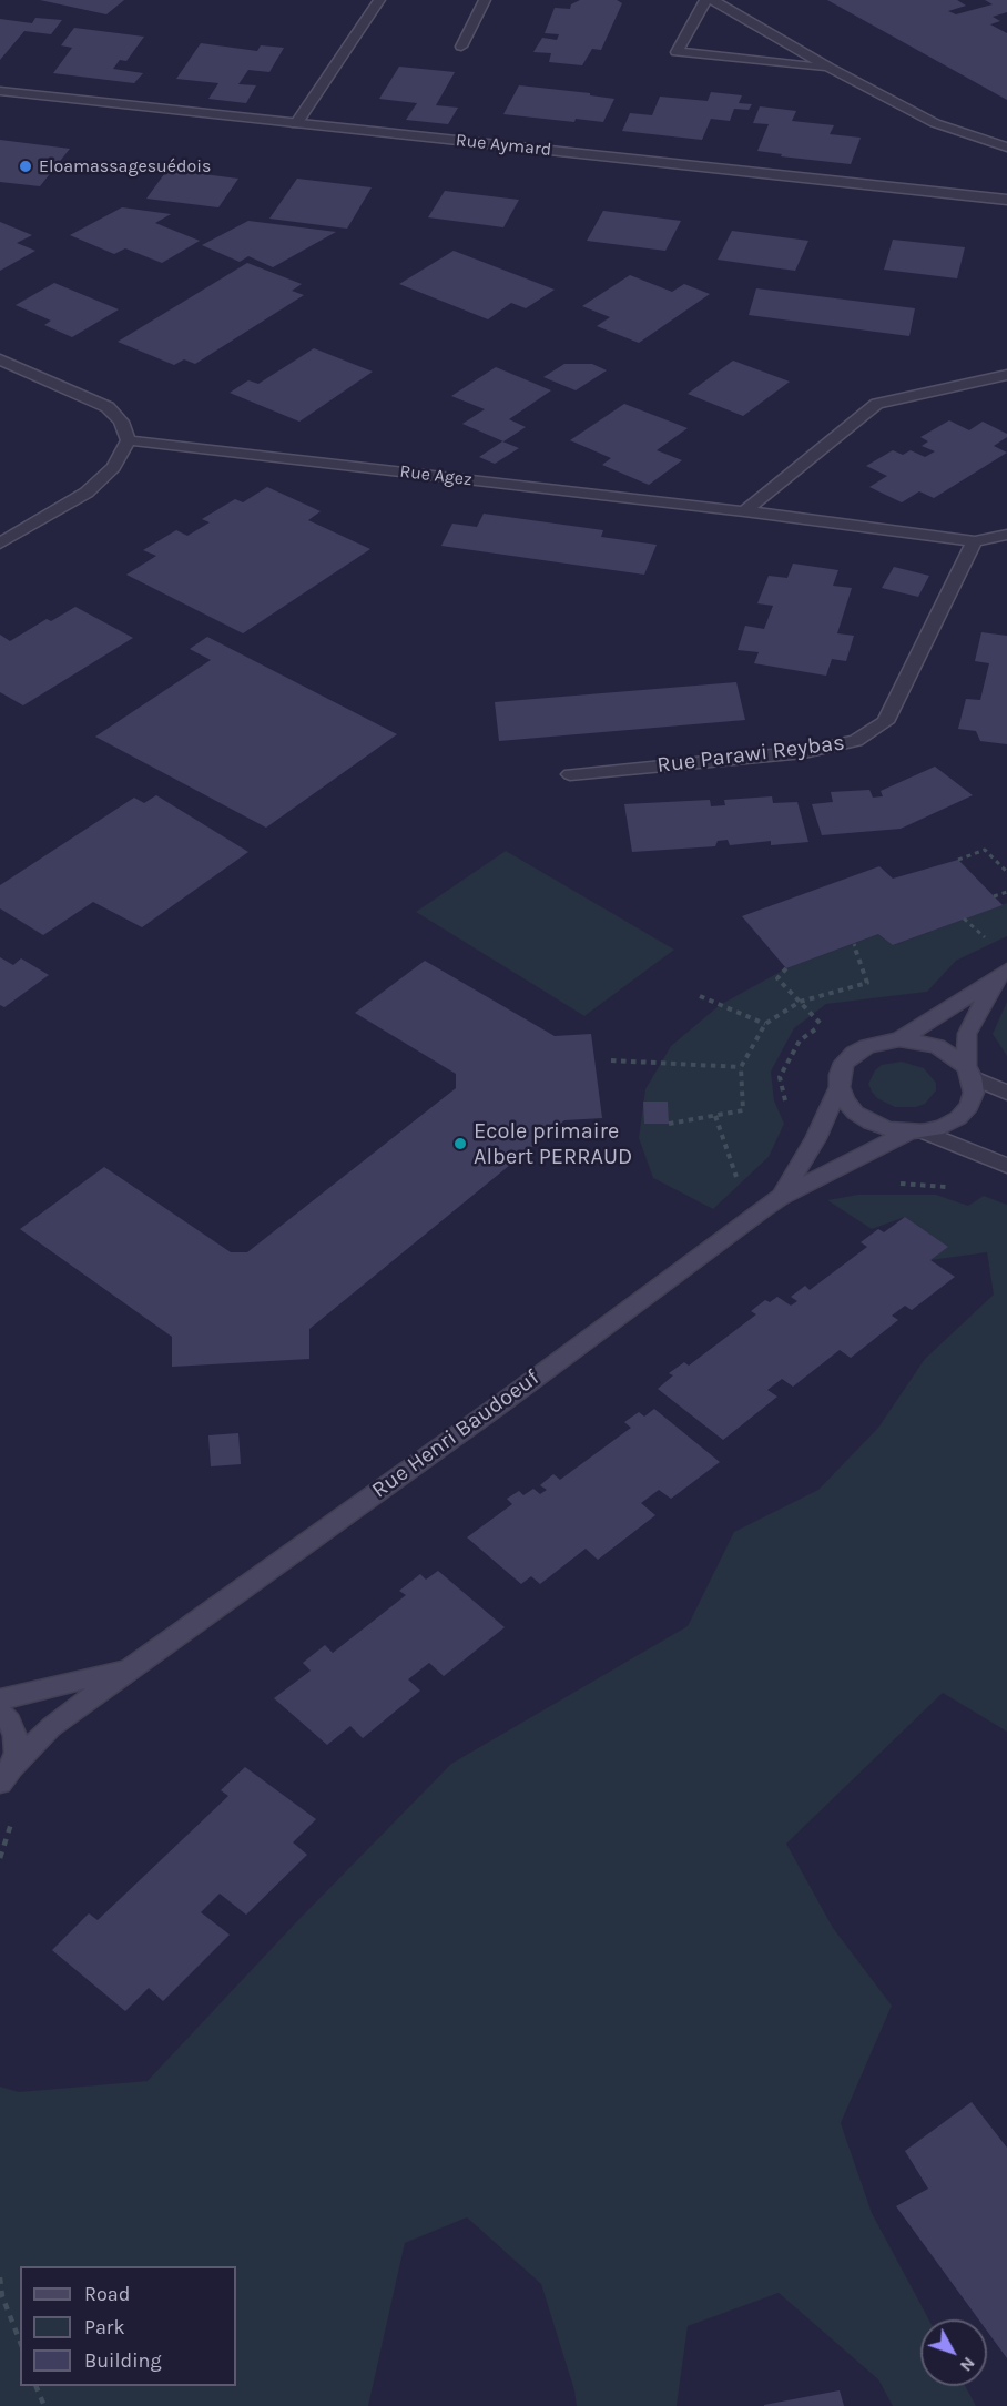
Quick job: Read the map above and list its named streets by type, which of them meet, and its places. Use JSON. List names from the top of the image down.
{
  "streets": {
    "street": [
      "Rue Aymard",
      "Rue Agez",
      "Rue Parawi Reybas",
      "Rue Henri Baudoeuf"
    ]
  },
  "crossings": [
    ["Rue Agez", "Rue Parawi Reybas"]
  ],
  "places": ["Eloamassagesuédois", "Ecole primaire Albert PERRAUD"],
  "legend": ["Road", "Park", "Building"],
  "north": "bottom right"
}
